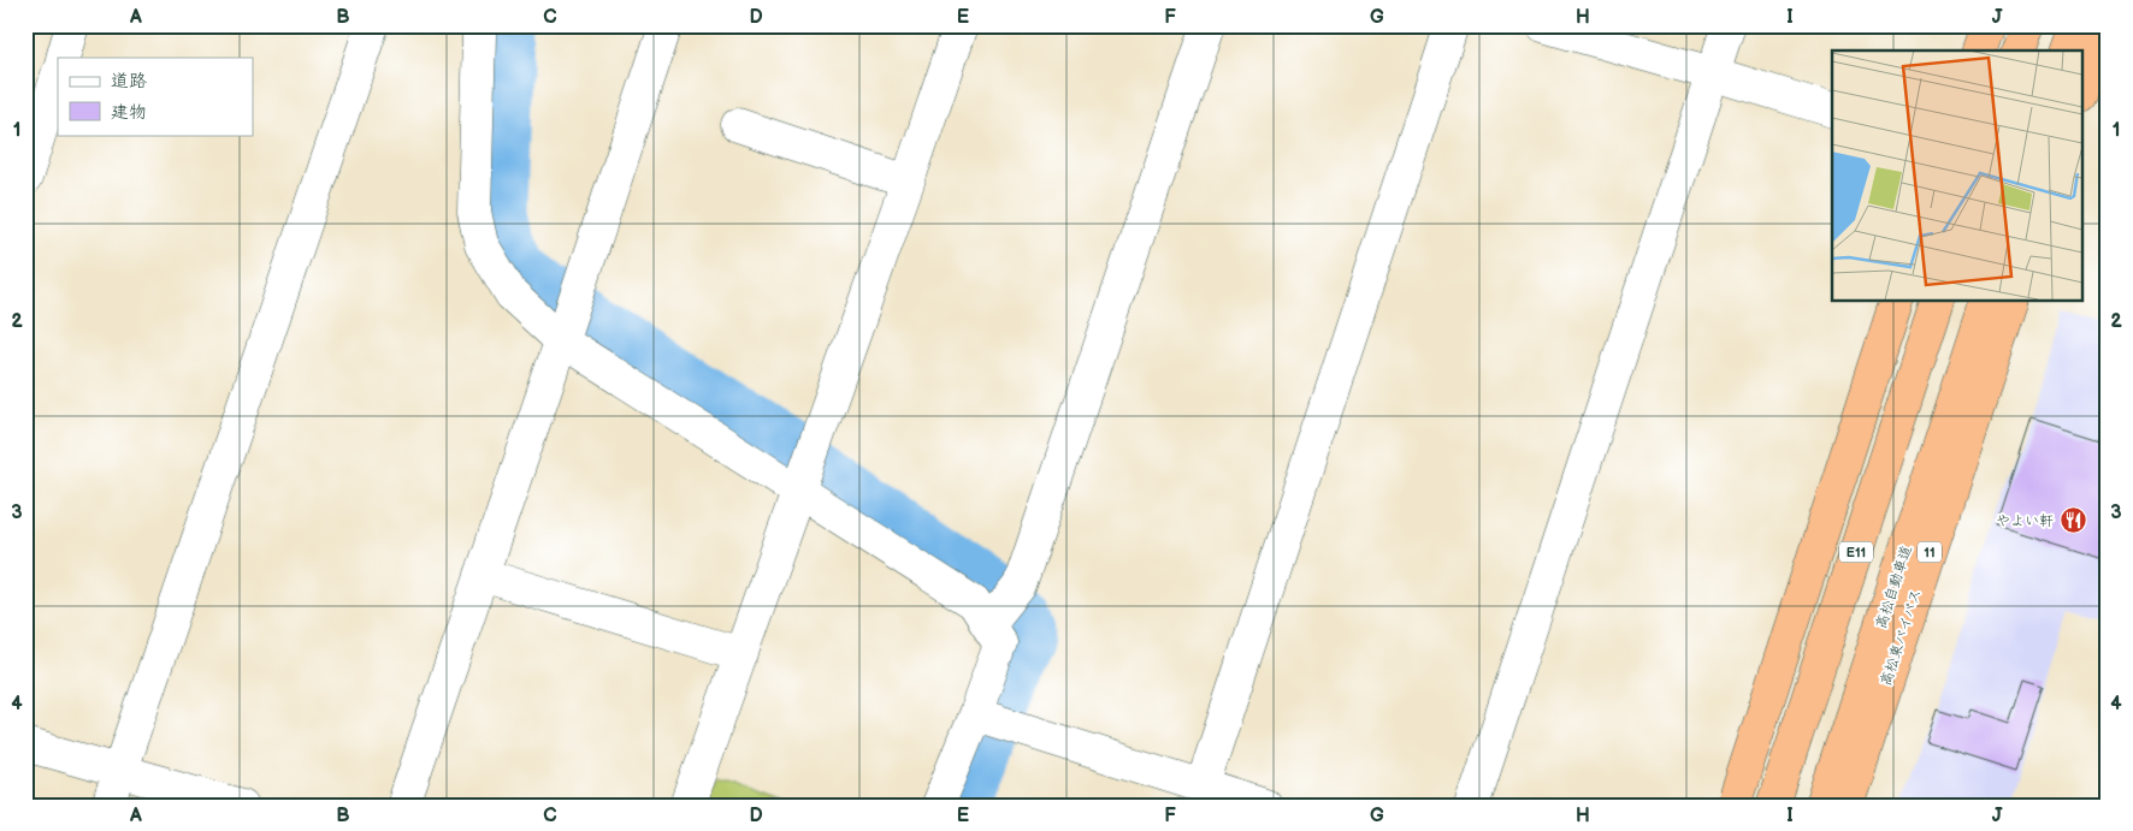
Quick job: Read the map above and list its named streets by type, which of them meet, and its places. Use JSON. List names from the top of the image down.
{
  "streets": {
    "highway": [
      "E11",
      "11",
      "高松自動車道",
      "高松東バイパス"
    ]
  },
  "places": {
    "restaurant": ["やよい軒"]
  },
  "legend": ["道路", "建物"],
  "grid": {
    "columns": [
      "A",
      "B",
      "C",
      "D",
      "E",
      "F",
      "G",
      "H",
      "I",
      "J"
    ],
    "rows": [
      "1",
      "2",
      "3",
      "4"
    ]
  }
}
